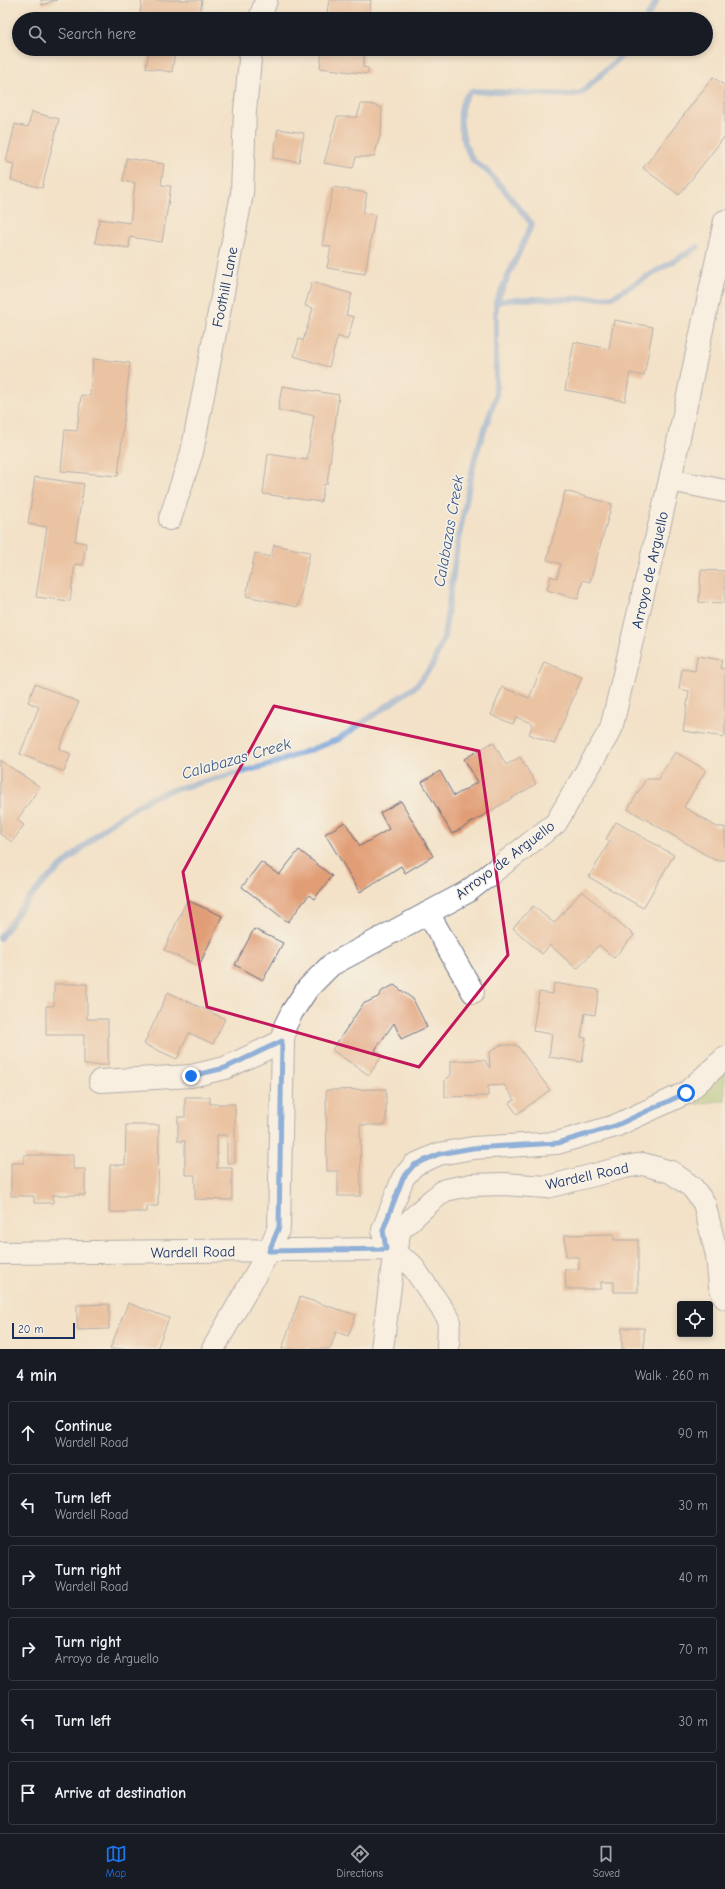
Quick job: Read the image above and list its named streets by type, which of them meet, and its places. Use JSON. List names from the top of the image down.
{
  "streets": {
    "street": ["Foothill Lane", "Arroyo de Arguello", "Wardell Road"]
  },
  "crossings": [
    ["Arroyo de Arguello", "Wardell Road"]
  ],
  "water": ["Calabazas Creek"],
  "scale_bar": "20 m",
  "page": {
    "search": "Search here",
    "scale": "20 m",
    "heading": ["4 min", "Walk · 260 m"],
    "list": [
      ["Continue", "Wardell Road", "90 m"],
      ["Turn left", "Wardell Road", "30 m"],
      ["Turn right", "Wardell Road", "40 m"],
      ["Turn right", "Arroyo de Arguello", "70 m"],
      ["Turn left", "30 m"],
      "Arrive at destination"
    ],
    "nav": ["Map", "Directions", "Saved"]
  }
}
